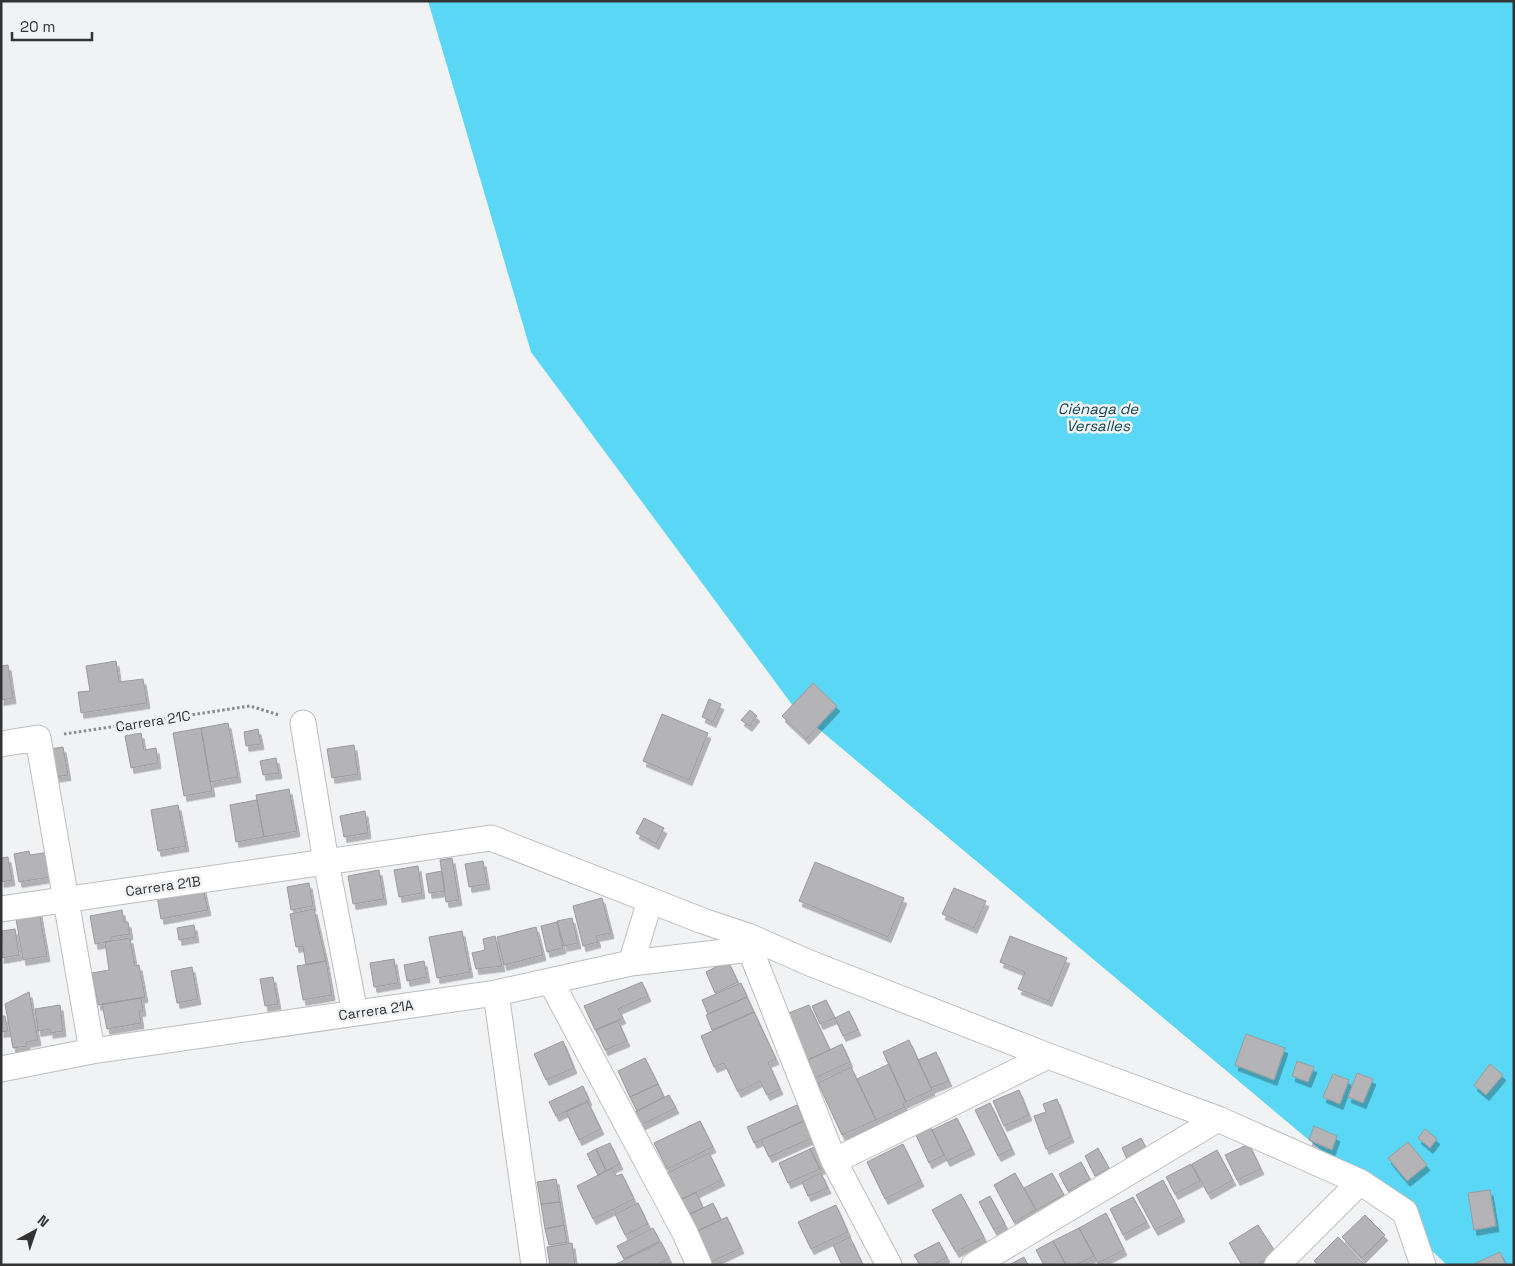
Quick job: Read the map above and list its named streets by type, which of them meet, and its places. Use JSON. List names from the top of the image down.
{
  "streets": {
    "street": ["Carrera 21B", "Carrera 21A"],
    "path": ["Carrera 21C"]
  },
  "crossings": [
    ["Carrera 21B", "Carrera 21A"]
  ],
  "water": ["Ciénaga de Versalles"],
  "scale_bar": "20 m",
  "north": "top right"
}
